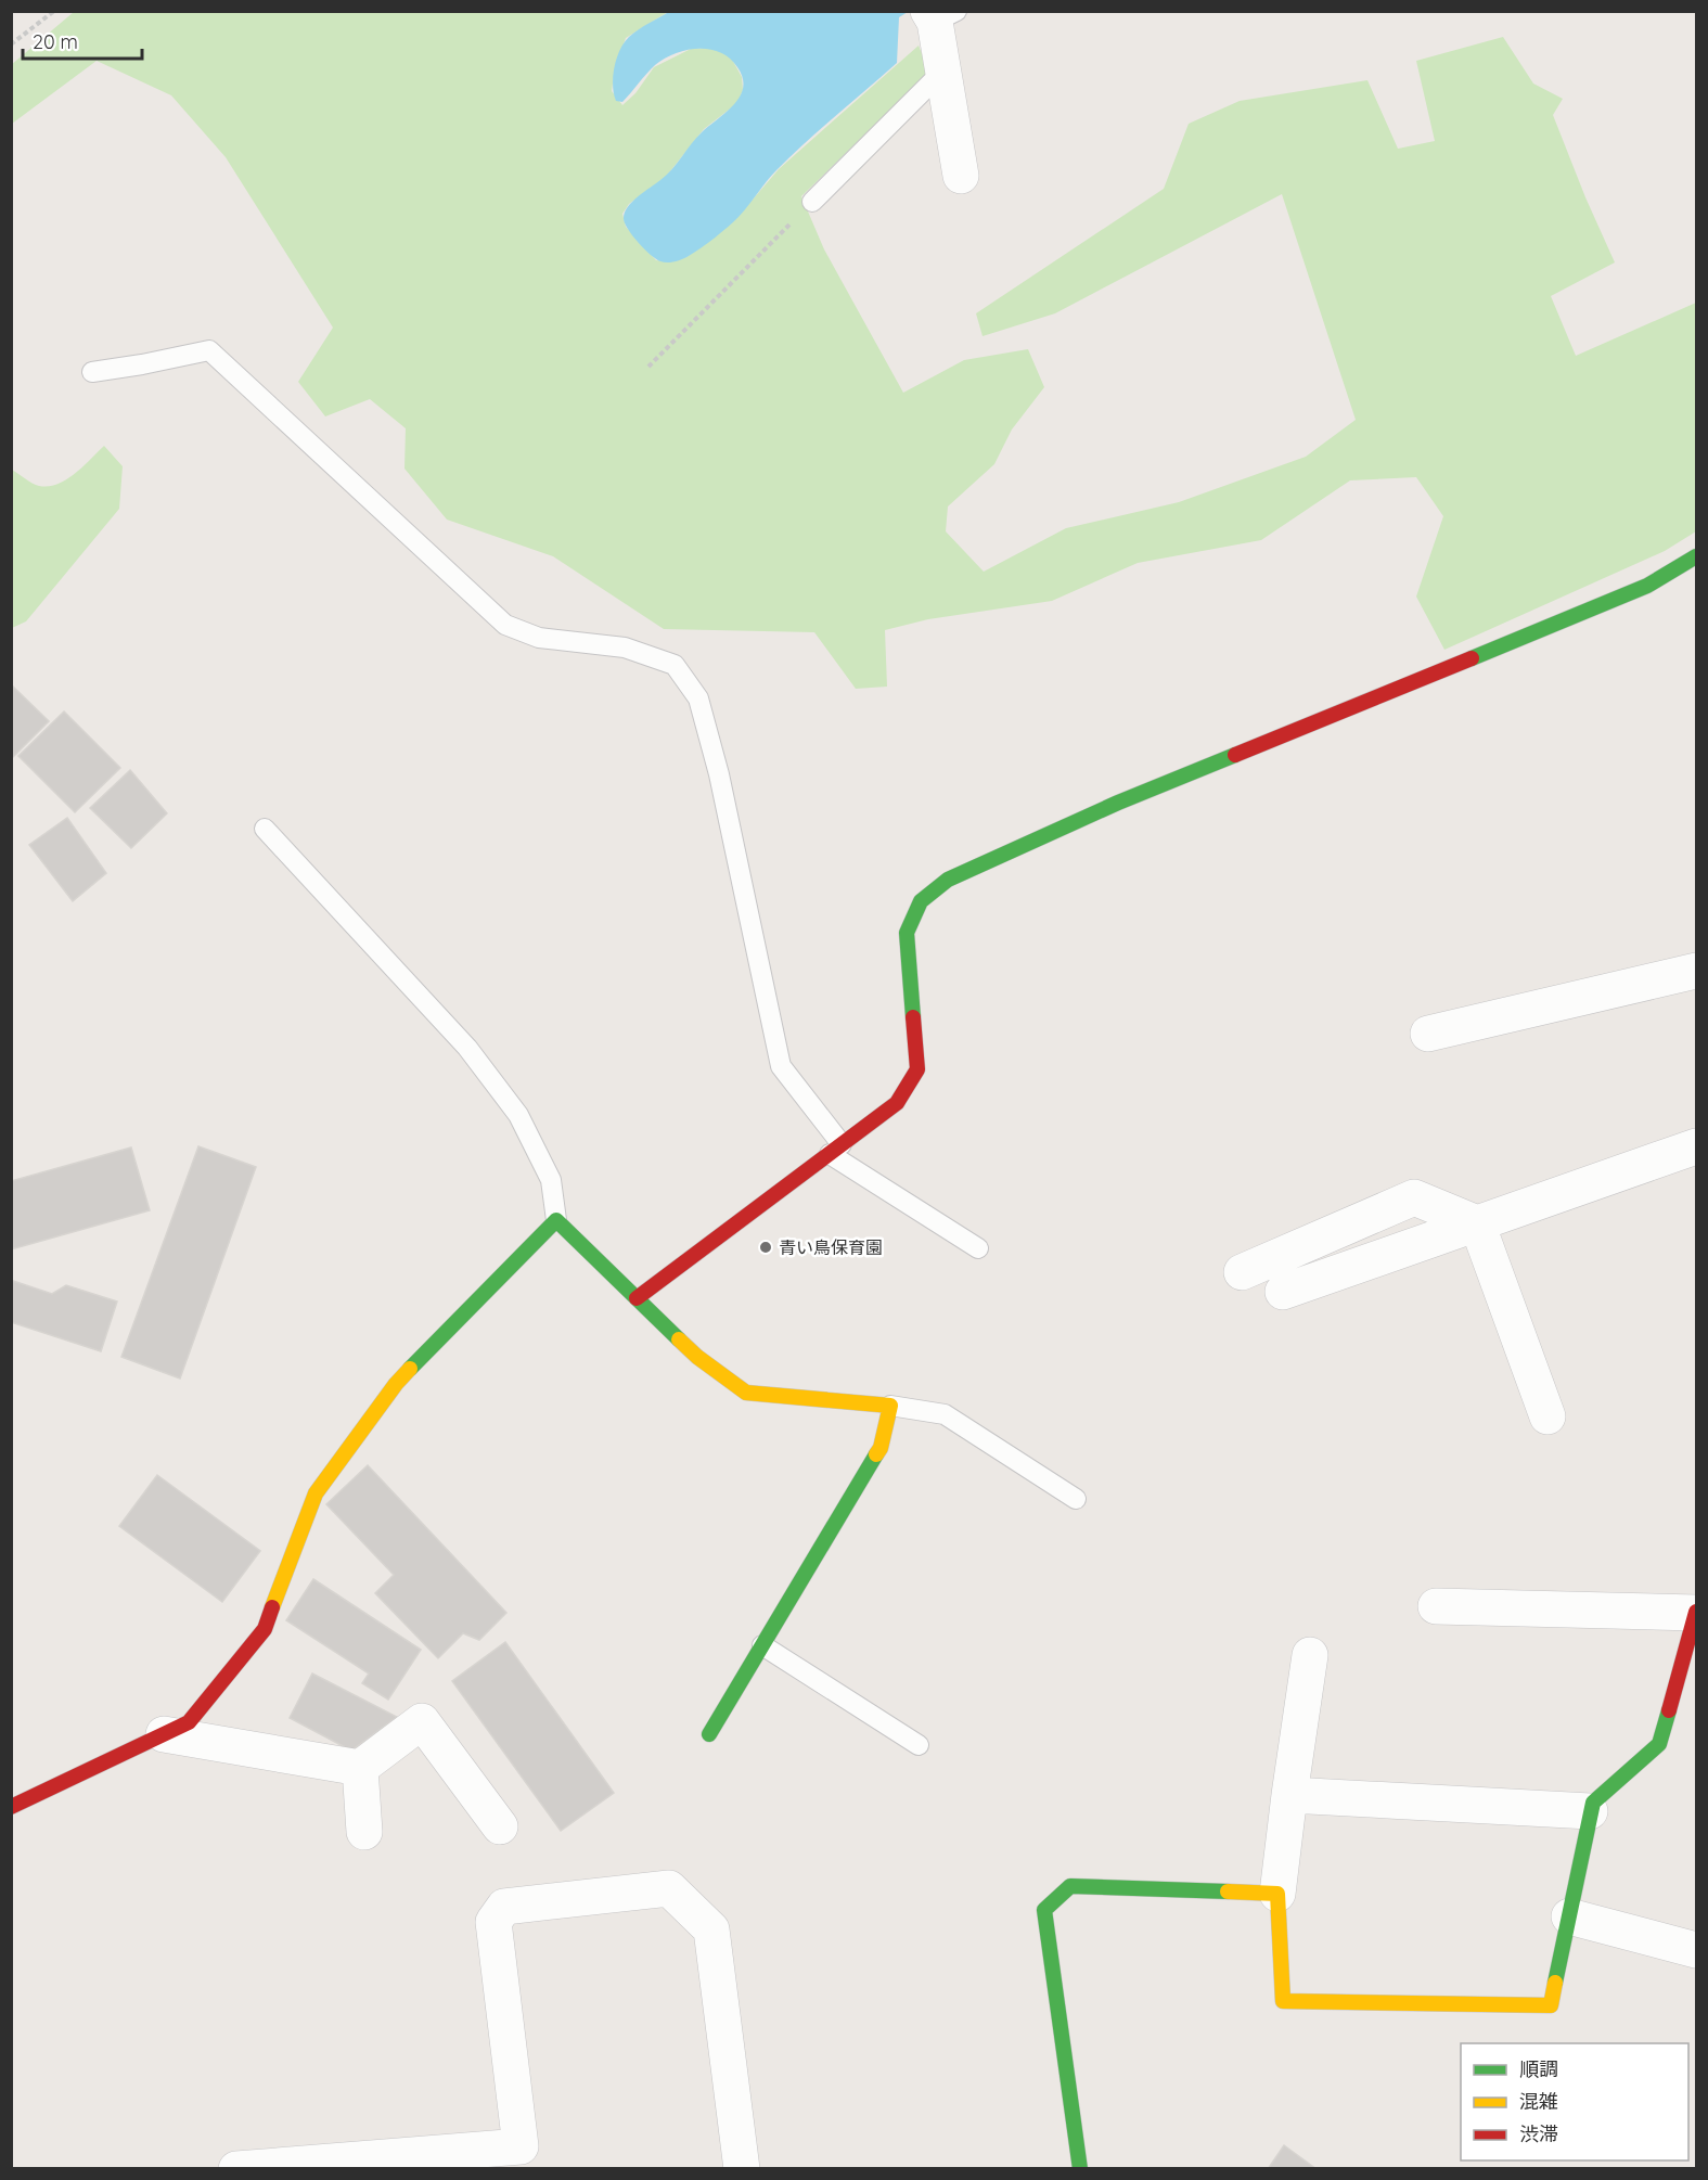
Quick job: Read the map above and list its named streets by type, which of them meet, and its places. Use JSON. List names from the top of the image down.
{
  "places": ["青い鳥保育園"],
  "legend": ["順調", "混雑", "渋滞"],
  "scale_bar": "20 m"
}
